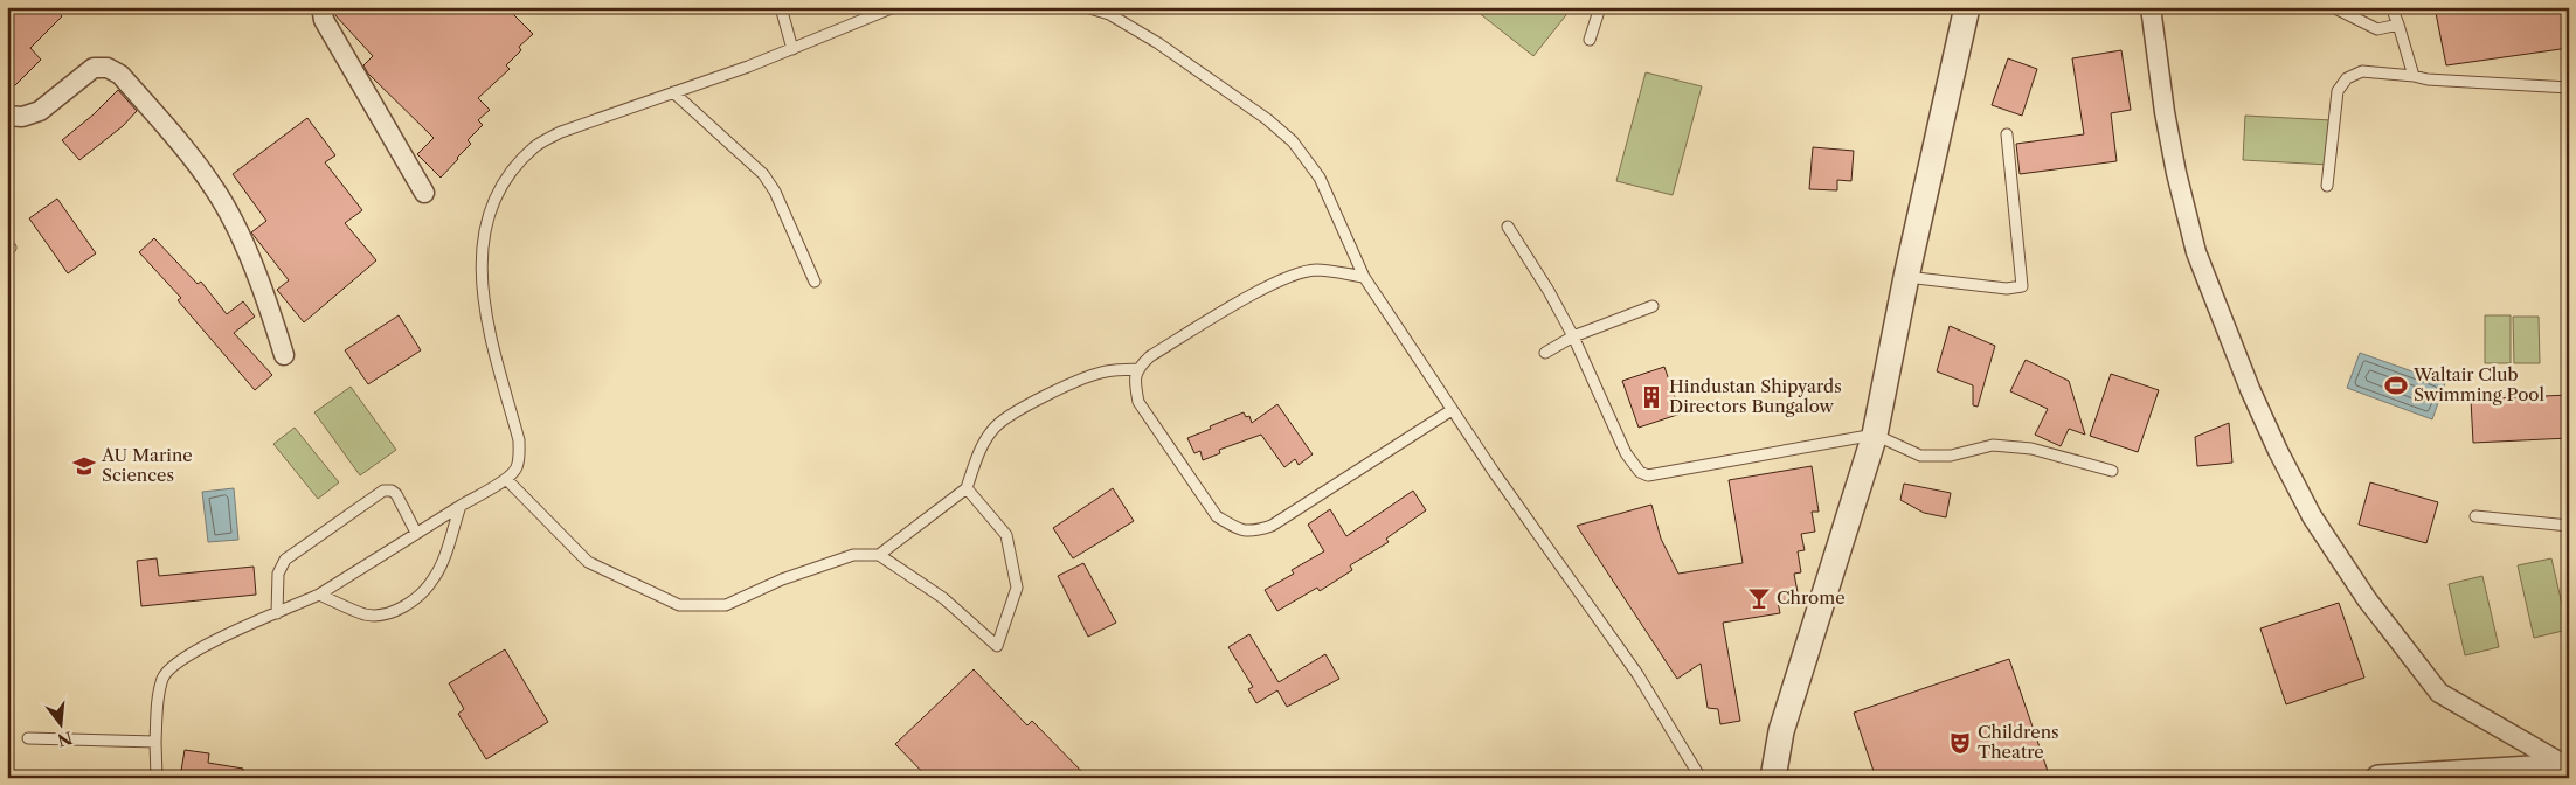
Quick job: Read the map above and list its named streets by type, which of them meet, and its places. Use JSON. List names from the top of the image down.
{
  "places": {
    "sports": ["Waltair Club Swimming Pool"],
    "building": ["Hindustan Shipyards Directors Bungalow"],
    "school or university": ["AU Marine Sciences"],
    "bar": ["Chrome"],
    "theatre": ["Childrens Theatre"]
  },
  "north": "bottom"
}
